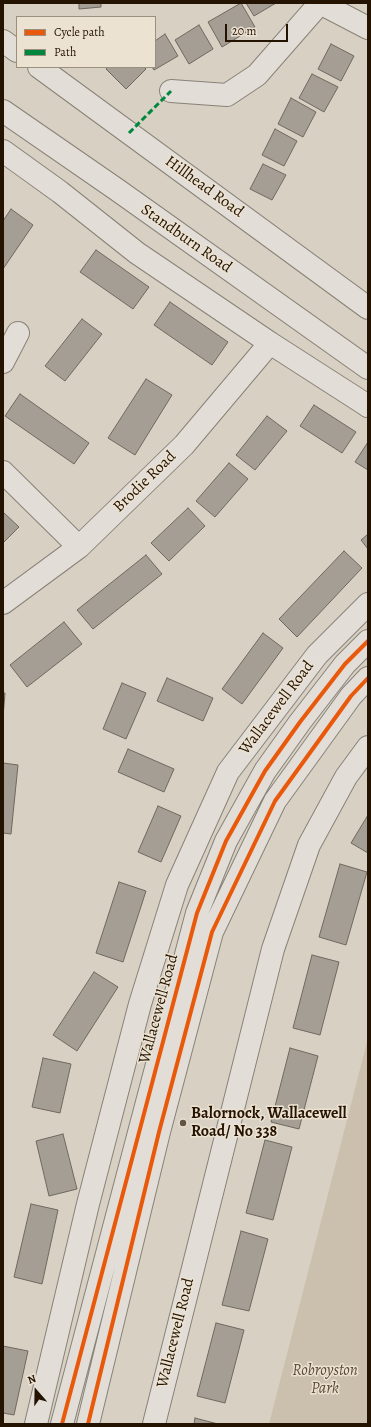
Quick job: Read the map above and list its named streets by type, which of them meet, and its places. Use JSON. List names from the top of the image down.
{
  "streets": {
    "street": [
      "Hillhead Road",
      "Standburn Road",
      "Brodie Road",
      "Wallacewell Road"
    ]
  },
  "parks": ["Robroyston Park"],
  "places": ["Balornock, Wallacewell Road/ No 338"],
  "legend": ["Cycle path", "Path"],
  "scale_bar": "20 m",
  "north": "top"
}
